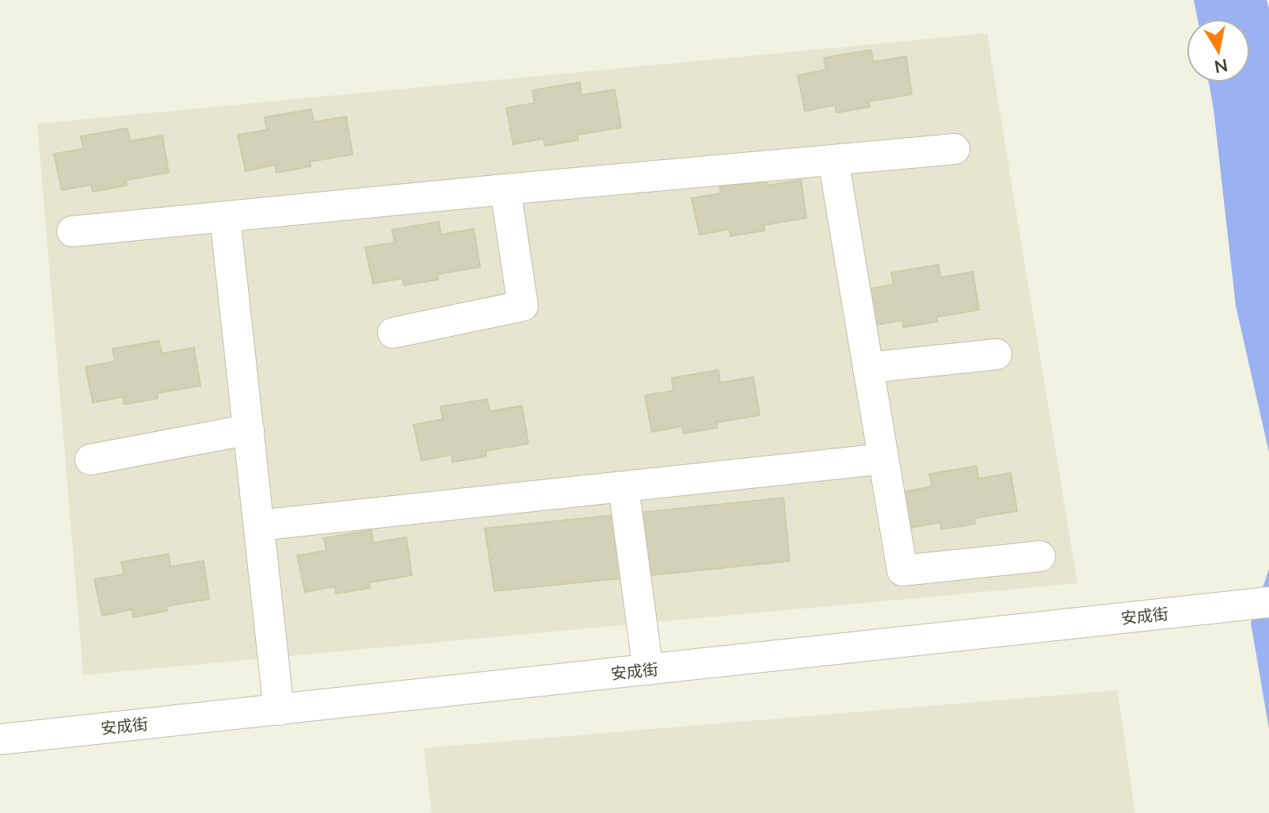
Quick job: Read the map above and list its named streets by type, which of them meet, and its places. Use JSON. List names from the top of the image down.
{
  "streets": {
    "street": ["安成街"]
  },
  "north": "bottom"
}
